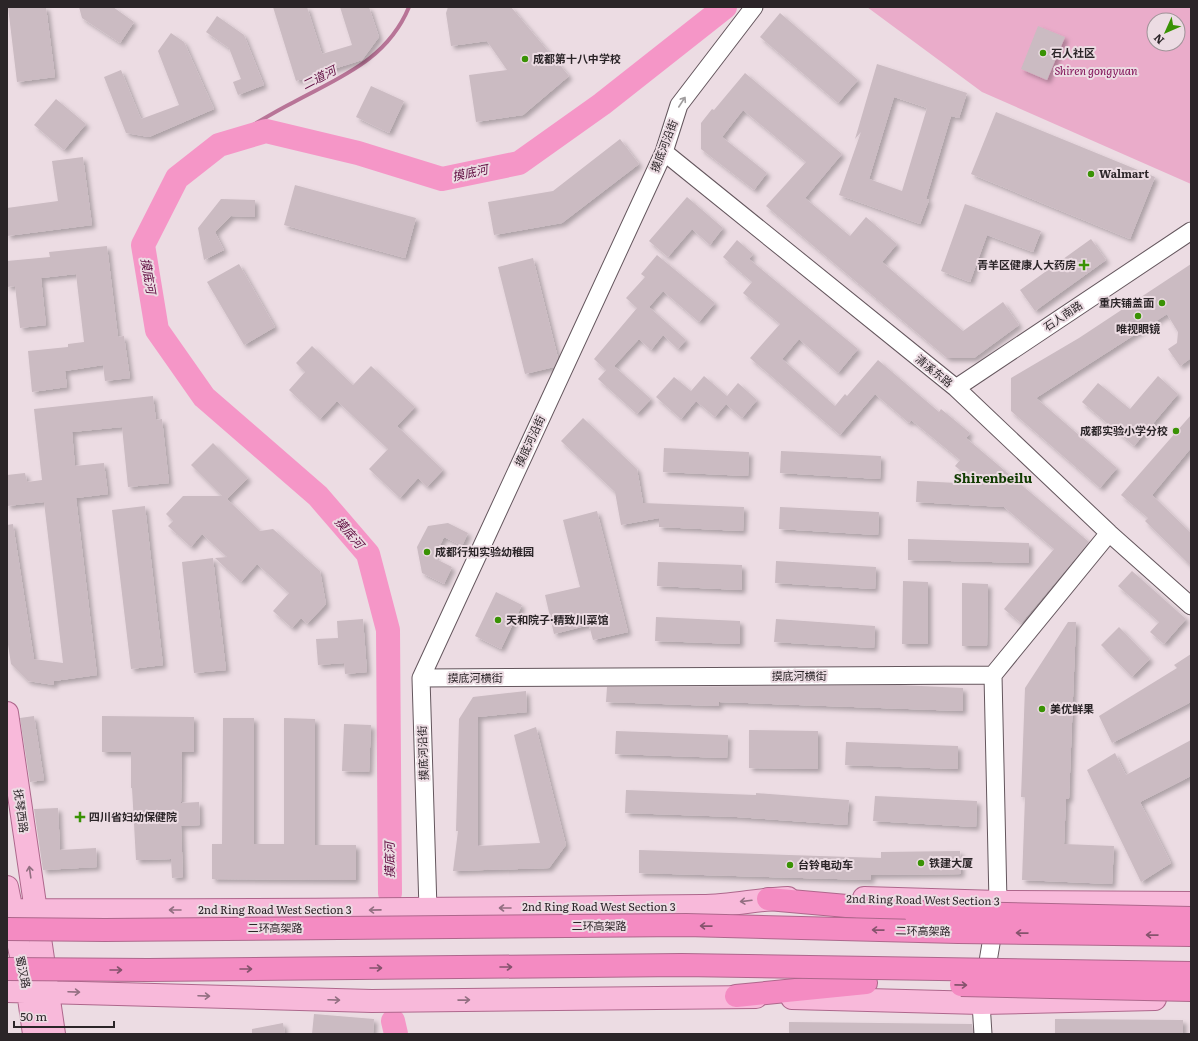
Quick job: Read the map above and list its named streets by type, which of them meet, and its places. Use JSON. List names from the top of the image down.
{
  "streets": {
    "highway": ["二环高架路"],
    "main road": ["抚琴西路", "2nd Ring Road West Section 3", "蜀汉路"],
    "street": [
      "摸底河沿街",
      "石人南路",
      "清溪东路",
      "摸底河横街"
    ]
  },
  "crossings": [
    ["摸底河沿街", "清溪东路"],
    ["摸底河沿街", "摸底河横街"],
    ["摸底河沿街", "2nd Ring Road West Section 3"],
    ["石人南路", "清溪东路"],
    ["抚琴西路", "2nd Ring Road West Section 3"],
    ["抚琴西路", "蜀汉路"],
    ["2nd Ring Road West Section 3", "二环高架路"],
    ["2nd Ring Road West Section 3", "蜀汉路"],
    ["二环高架路", "蜀汉路"]
  ],
  "one_way": ["抚琴西路"],
  "districts": ["Shirenbeilu"],
  "water": ["二道河", "摸底河"],
  "parks": ["Shiren gongyuan"],
  "places": {
    "other": [
      "石人社区",
      "成都第十八中学校",
      "Walmart",
      "重庆铺盖面",
      "唯视眼镜",
      "成都实验小学分校",
      "成都行知实验幼稚园",
      "天和院子·精致川菜馆",
      "美优鲜果",
      "铁建大厦",
      "台铃电动车"
    ],
    "health": ["青羊区健康人大药房", "四川省妇幼保健院"]
  },
  "scale_bar": "50 m",
  "north": "bottom left"
}
